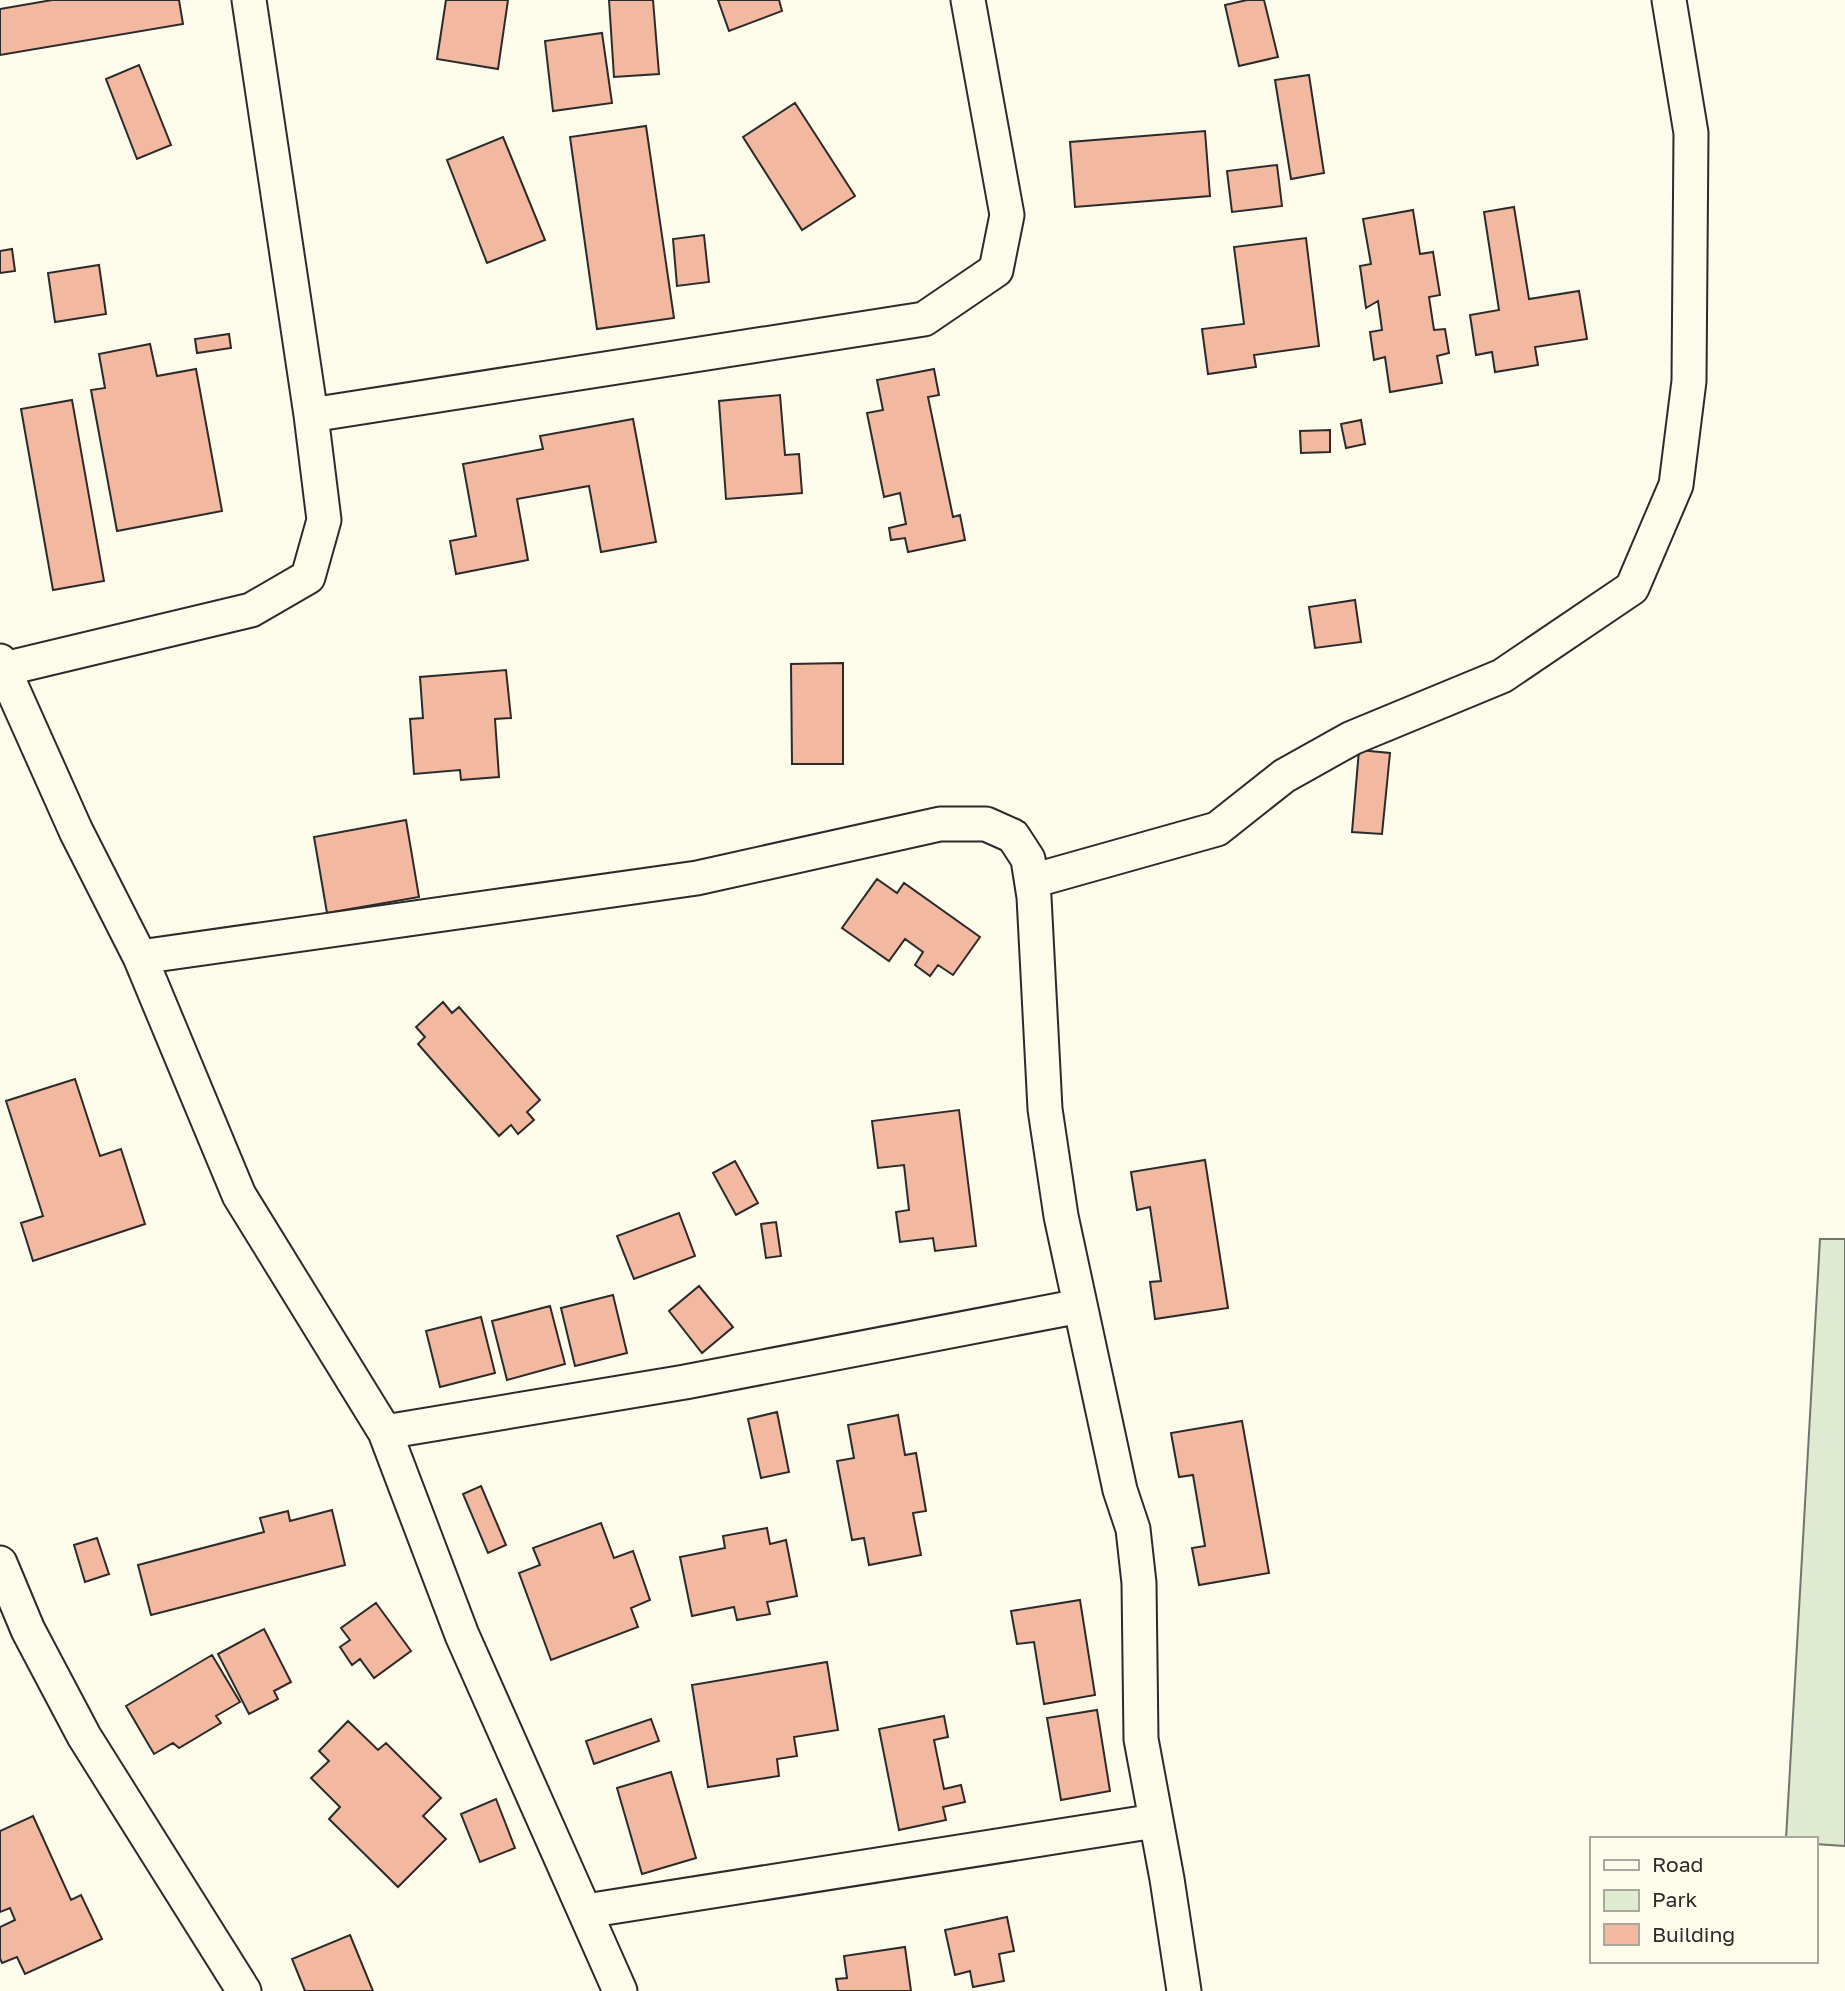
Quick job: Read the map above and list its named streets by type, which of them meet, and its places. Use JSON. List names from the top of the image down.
{
  "legend": ["Road", "Park", "Building"]
}
